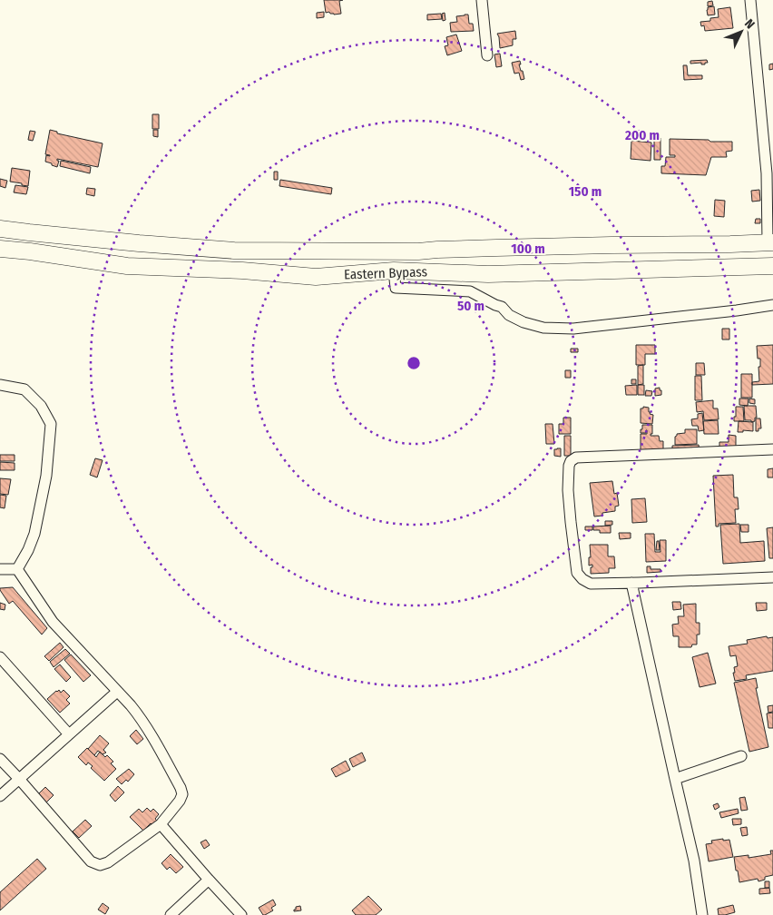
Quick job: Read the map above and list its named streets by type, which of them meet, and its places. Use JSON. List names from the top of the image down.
{
  "streets": {
    "main road": ["Eastern Bypass"]
  },
  "north": "top right",
  "rings": [
    "200 m",
    "150 m",
    "100 m",
    "50 m"
  ]
}
